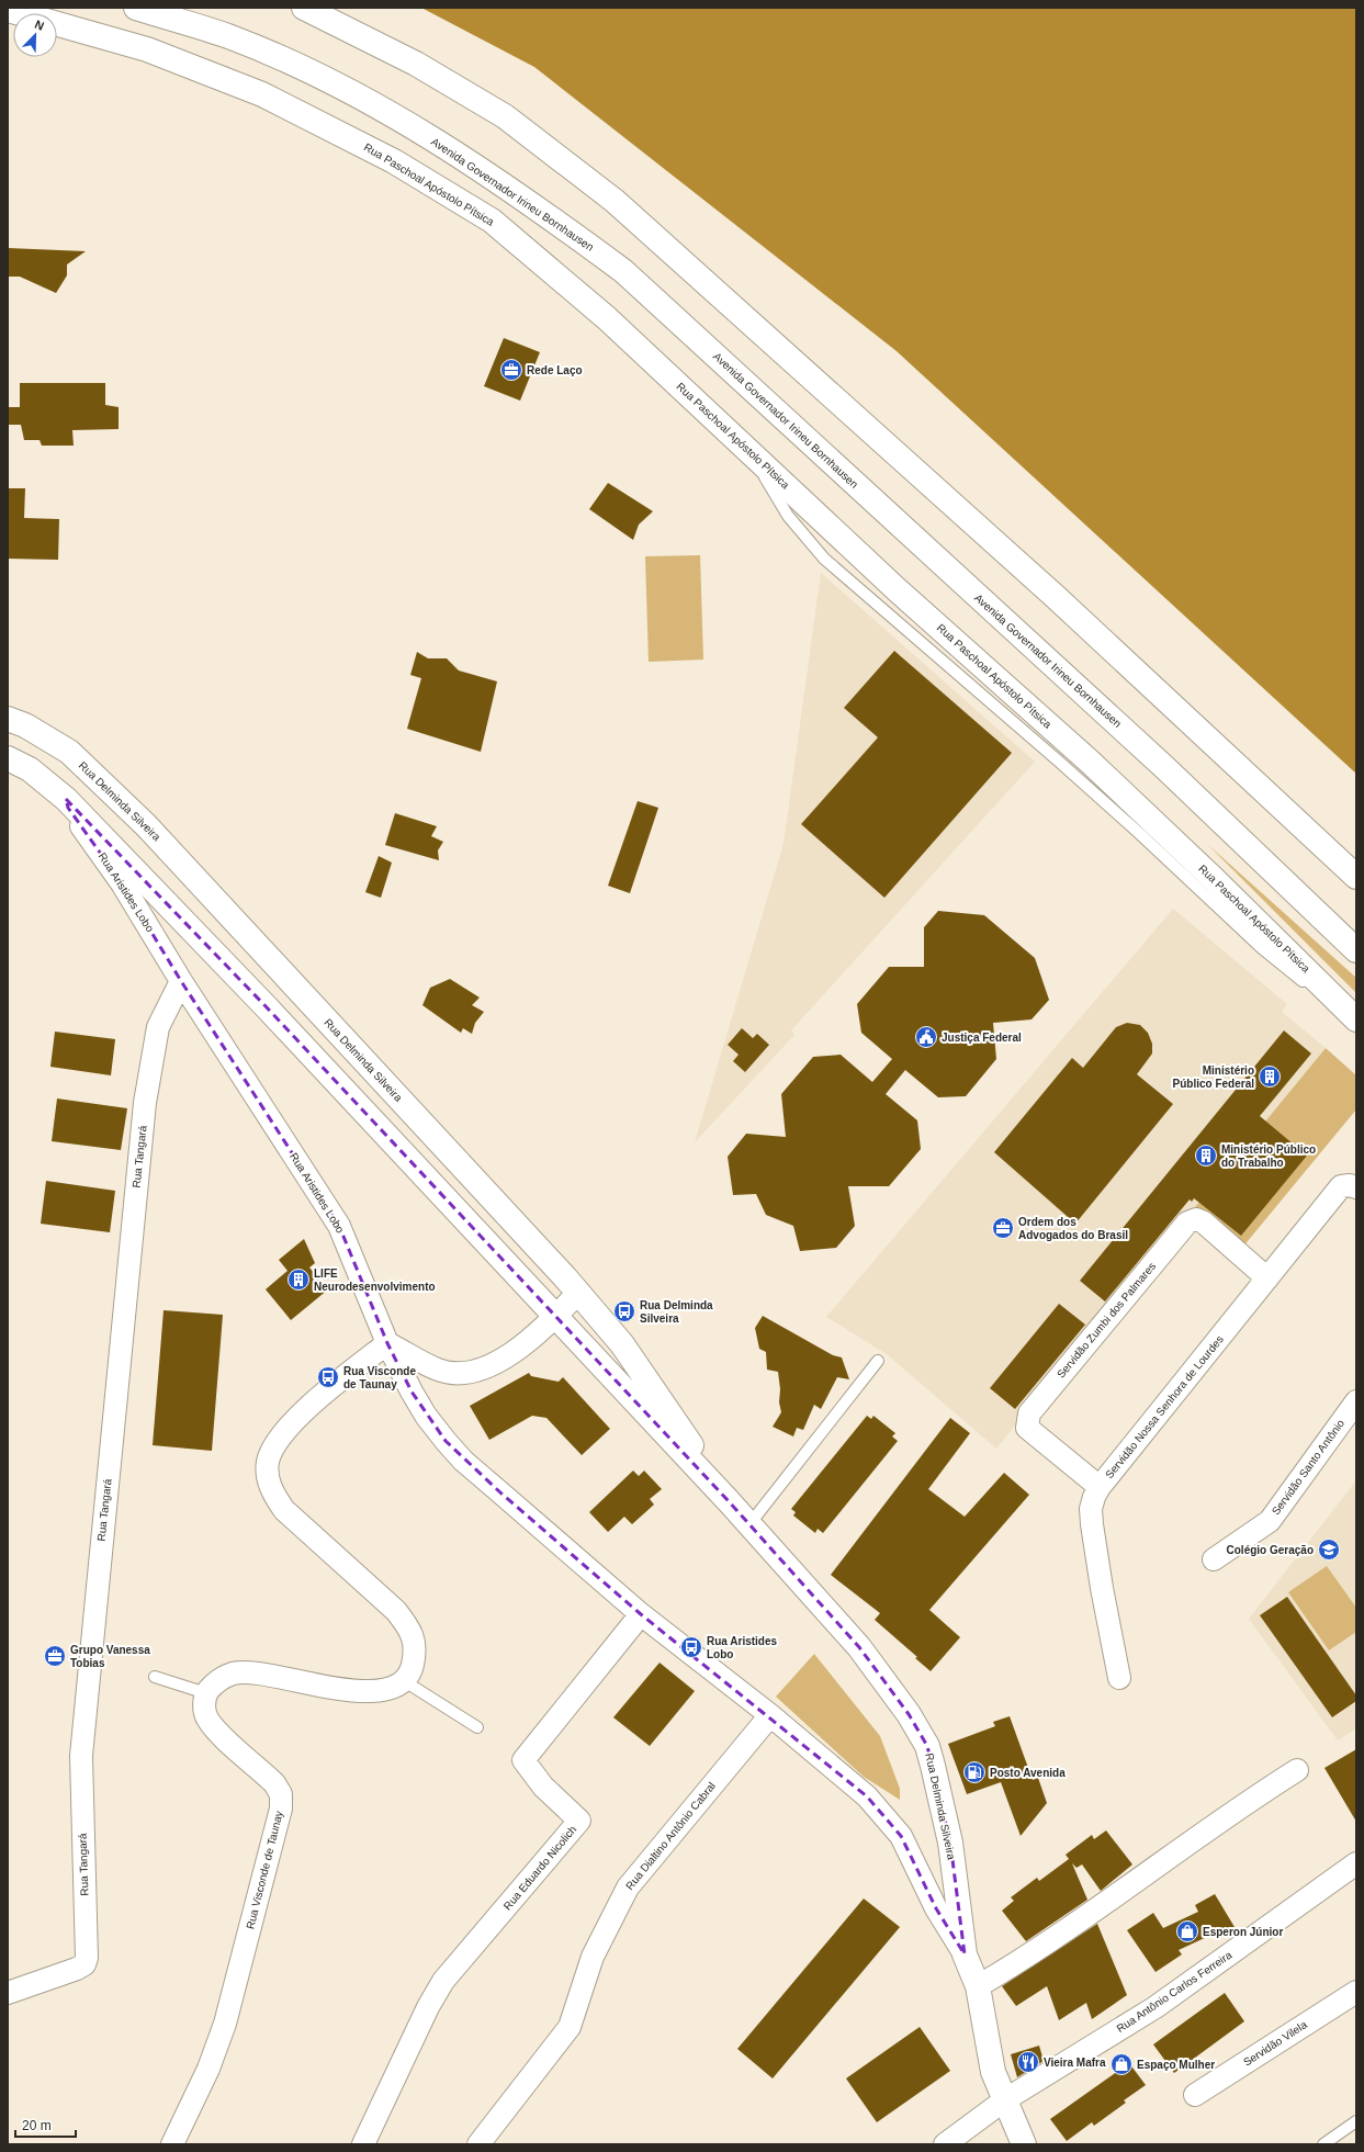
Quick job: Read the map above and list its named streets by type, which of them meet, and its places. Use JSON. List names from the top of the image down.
{
  "streets": {
    "main road": ["Rua Paschoal Apóstolo Pítsica", "Avenida Governador Irineu Bornhausen", "Rua Delminda Silveira"],
    "street": [
      "Rua Aristides Lobo",
      "Rua Tangará",
      "Servidão Zumbi dos Palmares",
      "Servidão Nossa Senhora de Lourdes",
      "Servidão Santo Antônio",
      "Rua Dialtino Antônio Cabral",
      "Rua Eduardo Nicolich",
      "Rua Visconde de Taunay",
      "Rua Antônio Carlos Ferreira",
      "Servidão Vilela"
    ]
  },
  "crossings": [
    ["Rua Delminda Silveira", "Rua Aristides Lobo"],
    ["Rua Delminda Silveira", "Rua Antônio Carlos Ferreira"],
    ["Rua Aristides Lobo", "Rua Tangará"],
    ["Rua Aristides Lobo", "Rua Dialtino Antônio Cabral"],
    ["Rua Aristides Lobo", "Rua Eduardo Nicolich"],
    ["Servidão Zumbi dos Palmares", "Servidão Nossa Senhora de Lourdes"]
  ],
  "places": {
    "office": ["Rede Laço", "Ordem dos Advogados do Brasil", "Grupo Vanessa Tobias"],
    "public building": ["Justiça Federal"],
    "building": ["Ministério Público Federal", "Ministério Público do Trabalho", "LIFE Neurodesenvolvimento"],
    "bus stop": ["Rua Delminda Silveira", "Rua Visconde de Taunay", "Rua Aristides Lobo"],
    "school or university": ["Colégio Geração"],
    "fuel station": ["Posto Avenida"],
    "shop": ["Esperon Júnior", "Espaço Mulher"],
    "restaurant": ["Vieira Mafra"]
  },
  "scale_bar": "20 m",
  "north": "top right"
}
